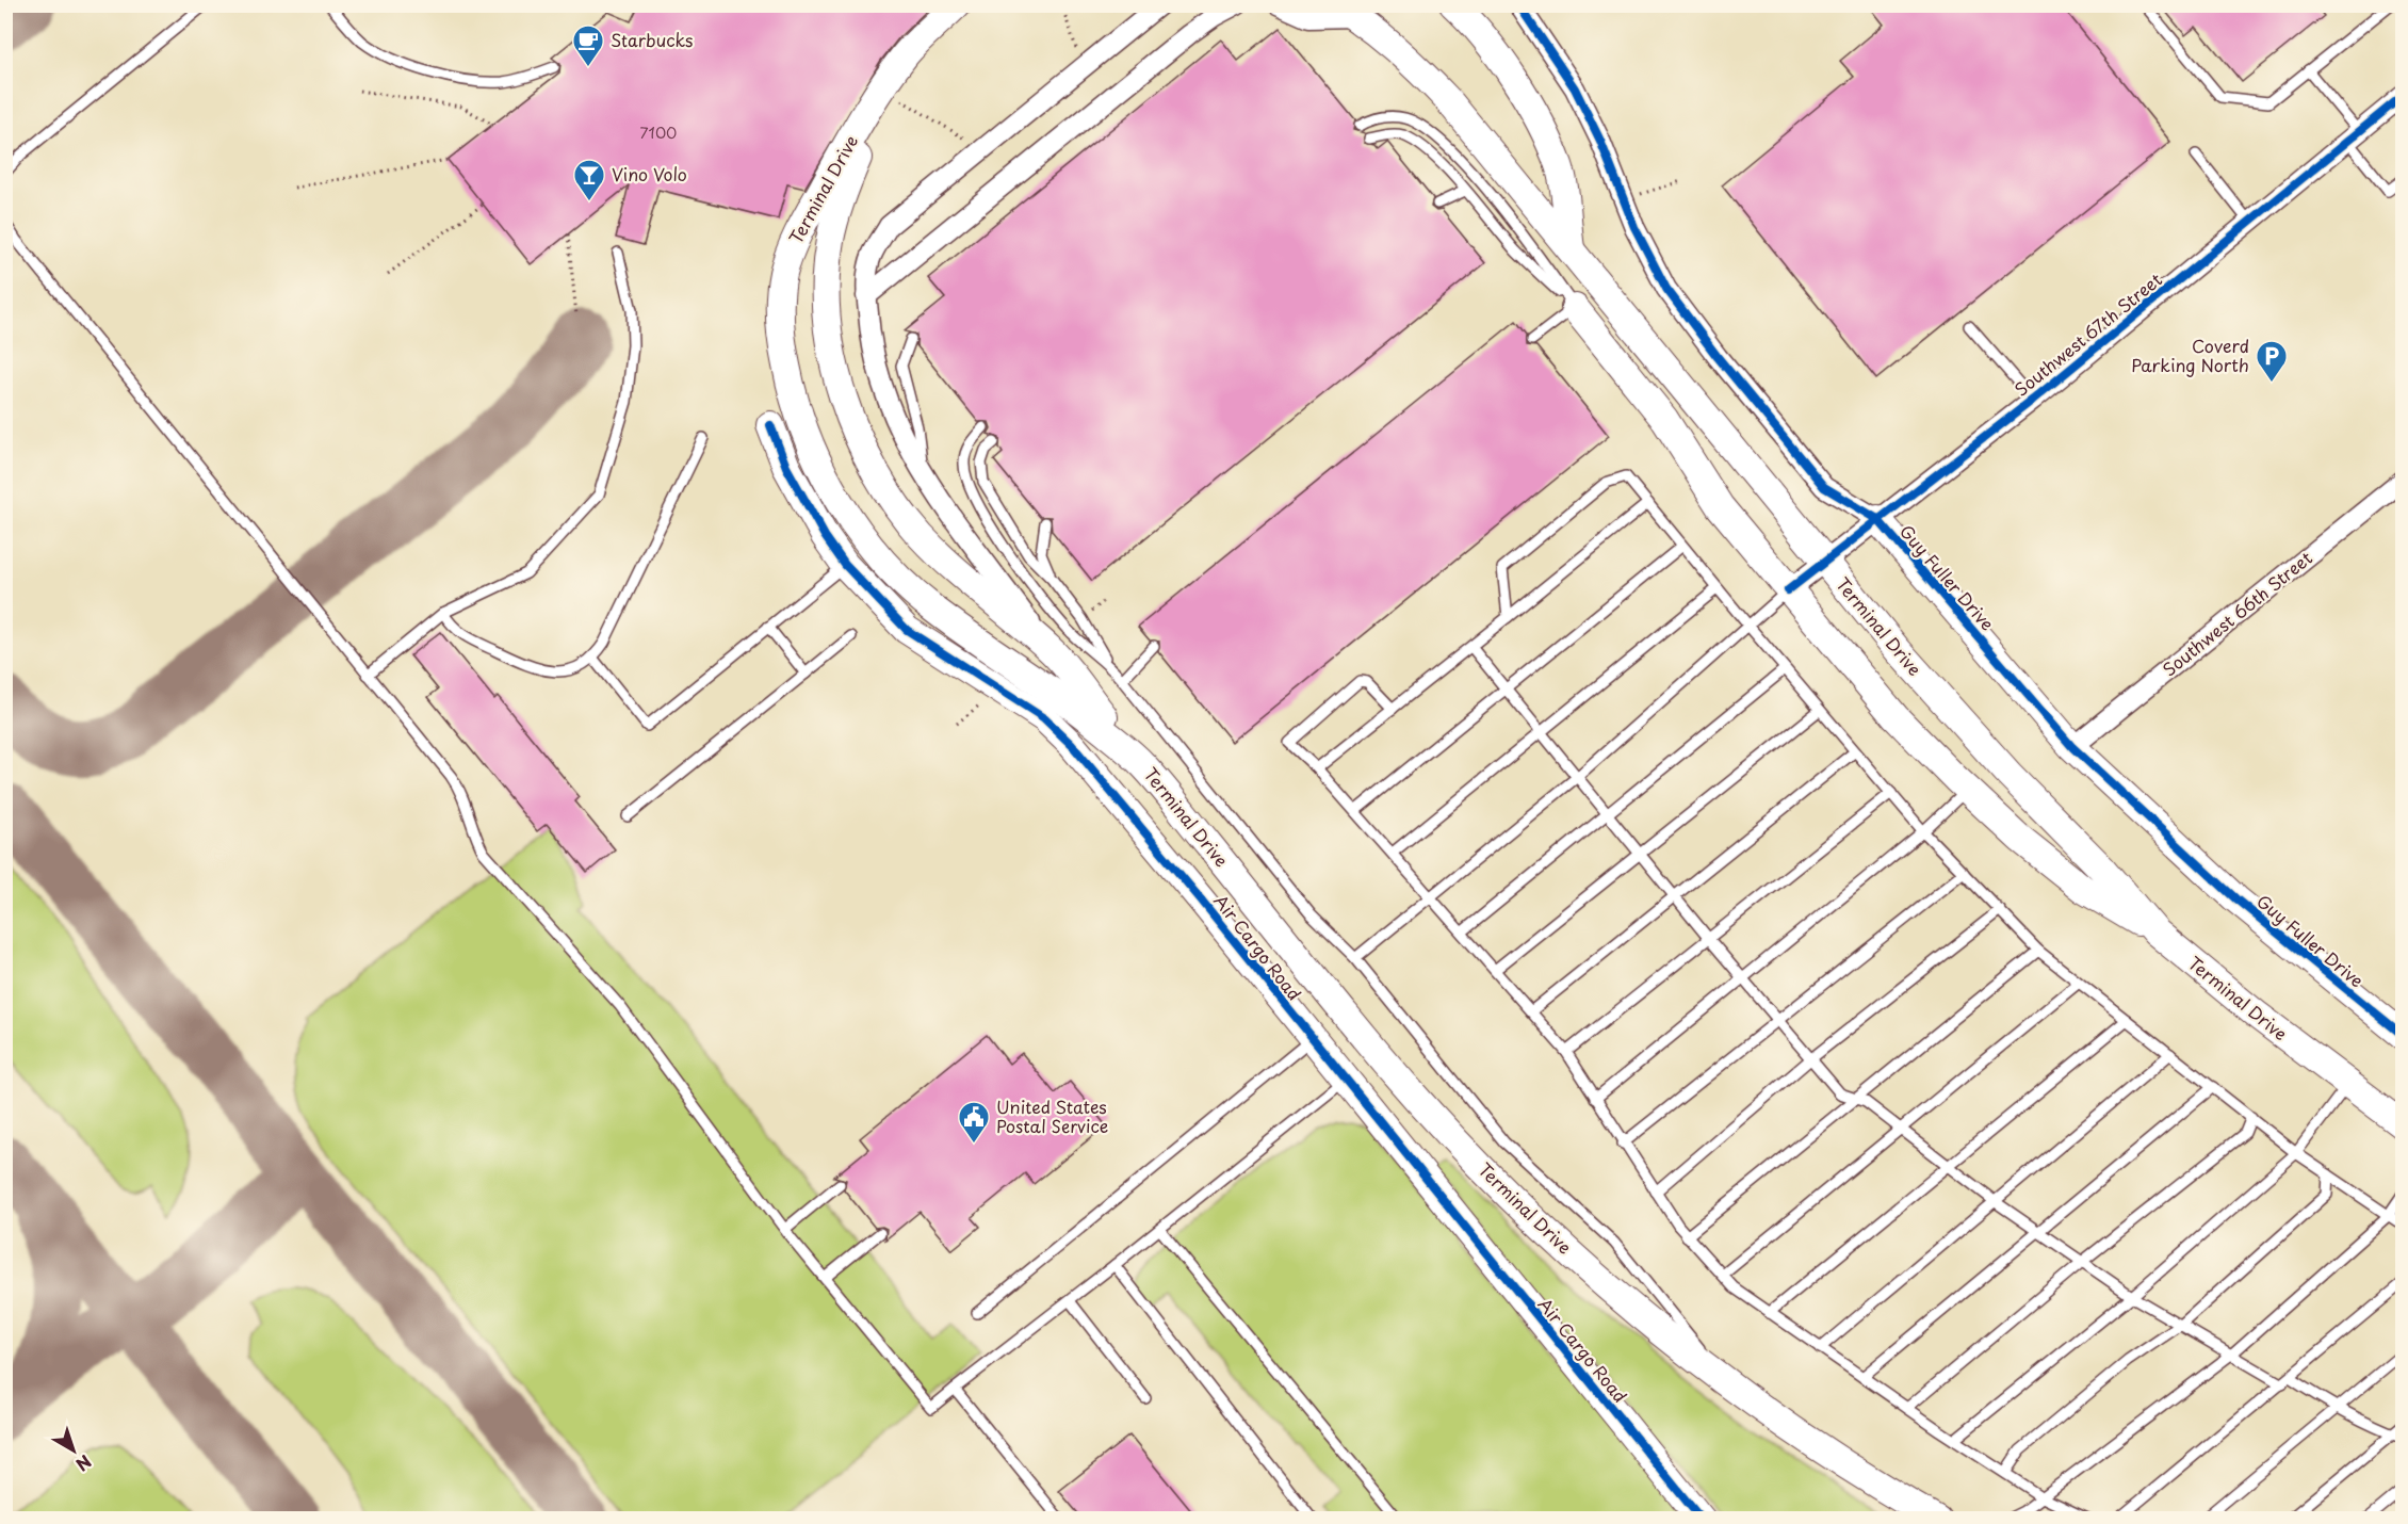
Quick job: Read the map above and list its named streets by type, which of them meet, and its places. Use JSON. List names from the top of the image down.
{
  "streets": {
    "main road": ["Terminal Drive", "Guy Fuller Drive", "Air Cargo Road"],
    "street": ["Southwest 67th Street", "Southwest 66th Street"]
  },
  "crossings": [
    ["Terminal Drive", "Southwest 67th Street"],
    ["Southwest 67th Street", "Guy Fuller Drive"],
    ["Guy Fuller Drive", "Southwest 66th Street"]
  ],
  "places": {
    "cafe": ["Starbucks"],
    "bar": ["Vino Volo"],
    "parking": ["Coverd Parking North"],
    "public building": ["United States Postal Service"]
  },
  "house_numbers": ["7100"],
  "north": "bottom right"
}
